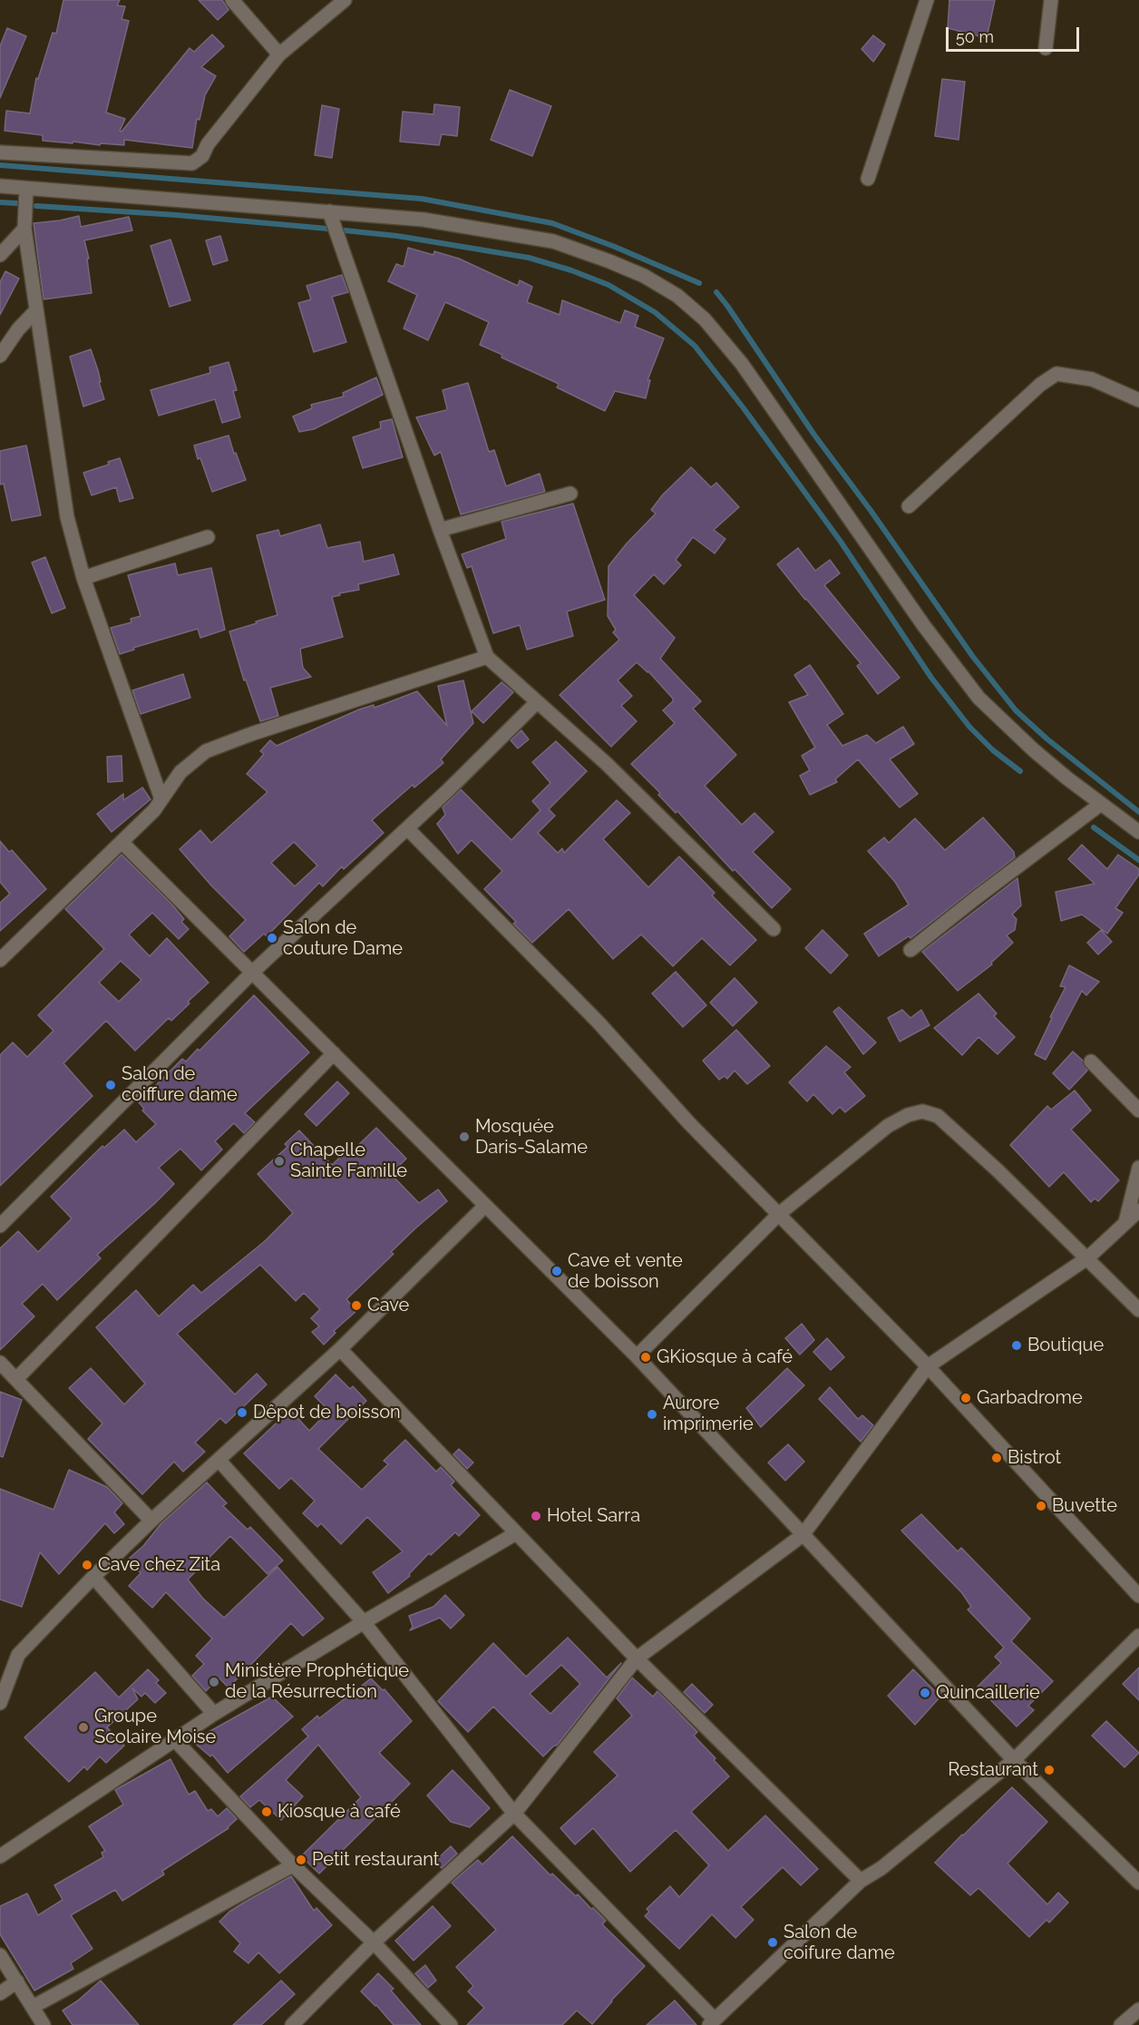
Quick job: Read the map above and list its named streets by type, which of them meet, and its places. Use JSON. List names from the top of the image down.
{
  "places": [
    "Salon de couture Dame",
    "Salon de coiffure dame",
    "Mosquée Daris-Salame",
    "Chapelle Sainte Famille",
    "Cave et vente de boisson",
    "Cave",
    "Boutique",
    "GKiosque à café",
    "Garbadrome",
    "Dêpot de boisson",
    "Aurore imprimerie",
    "Bistrot",
    "Buvette",
    "Hotel Sarra",
    "Cave chez Zita",
    "Ministère Prophétique de la Résurrection",
    "Quincaillerie",
    "Groupe Scolaire Moise",
    "Restaurant",
    "Kiosque à café",
    "Petit restaurant",
    "Salon de coifure dame"
  ],
  "scale_bar": "50 m"
}
